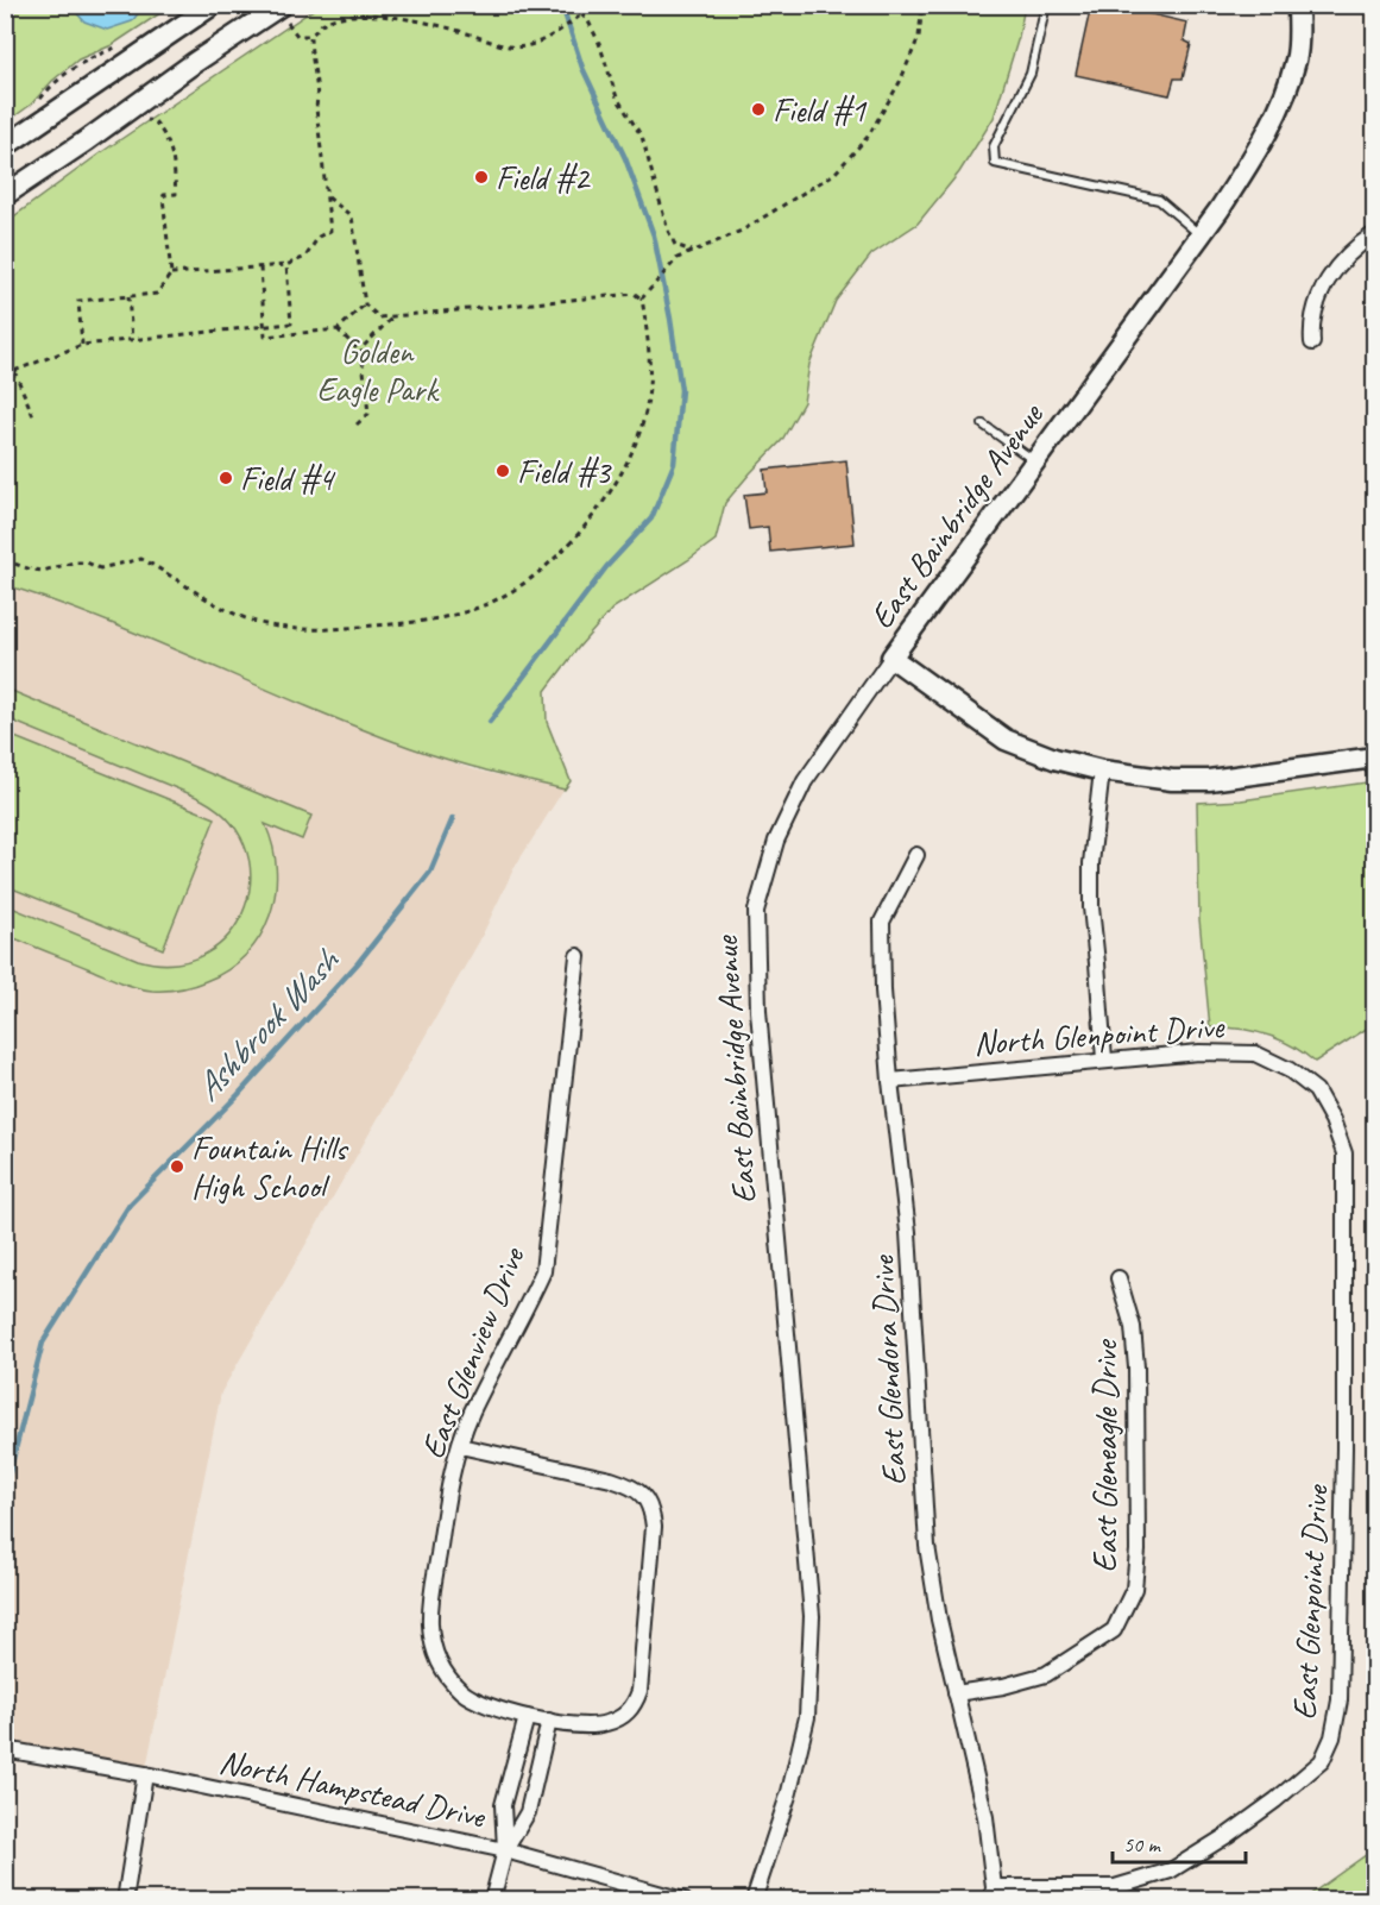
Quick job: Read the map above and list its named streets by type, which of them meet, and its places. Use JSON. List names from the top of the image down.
{
  "streets": {
    "street": [
      "East Bainbridge Avenue",
      "North Glenpoint Drive",
      "East Glenview Drive",
      "East Glendora Drive",
      "East Gleneagle Drive",
      "East Glenpoint Drive",
      "North Hampstead Drive"
    ]
  },
  "crossings": [
    ["North Glenpoint Drive", "East Glendora Drive"],
    ["North Glenpoint Drive", "East Glenpoint Drive"],
    ["East Glendora Drive", "East Gleneagle Drive"],
    ["East Glendora Drive", "East Glenpoint Drive"]
  ],
  "water": ["Ashbrook Wash"],
  "parks": ["Golden Eagle Park"],
  "places": [
    "Field #1",
    "Field #2",
    "Field #3",
    "Field #4",
    "Fountain Hills High School"
  ],
  "scale_bar": "50 m"
}
